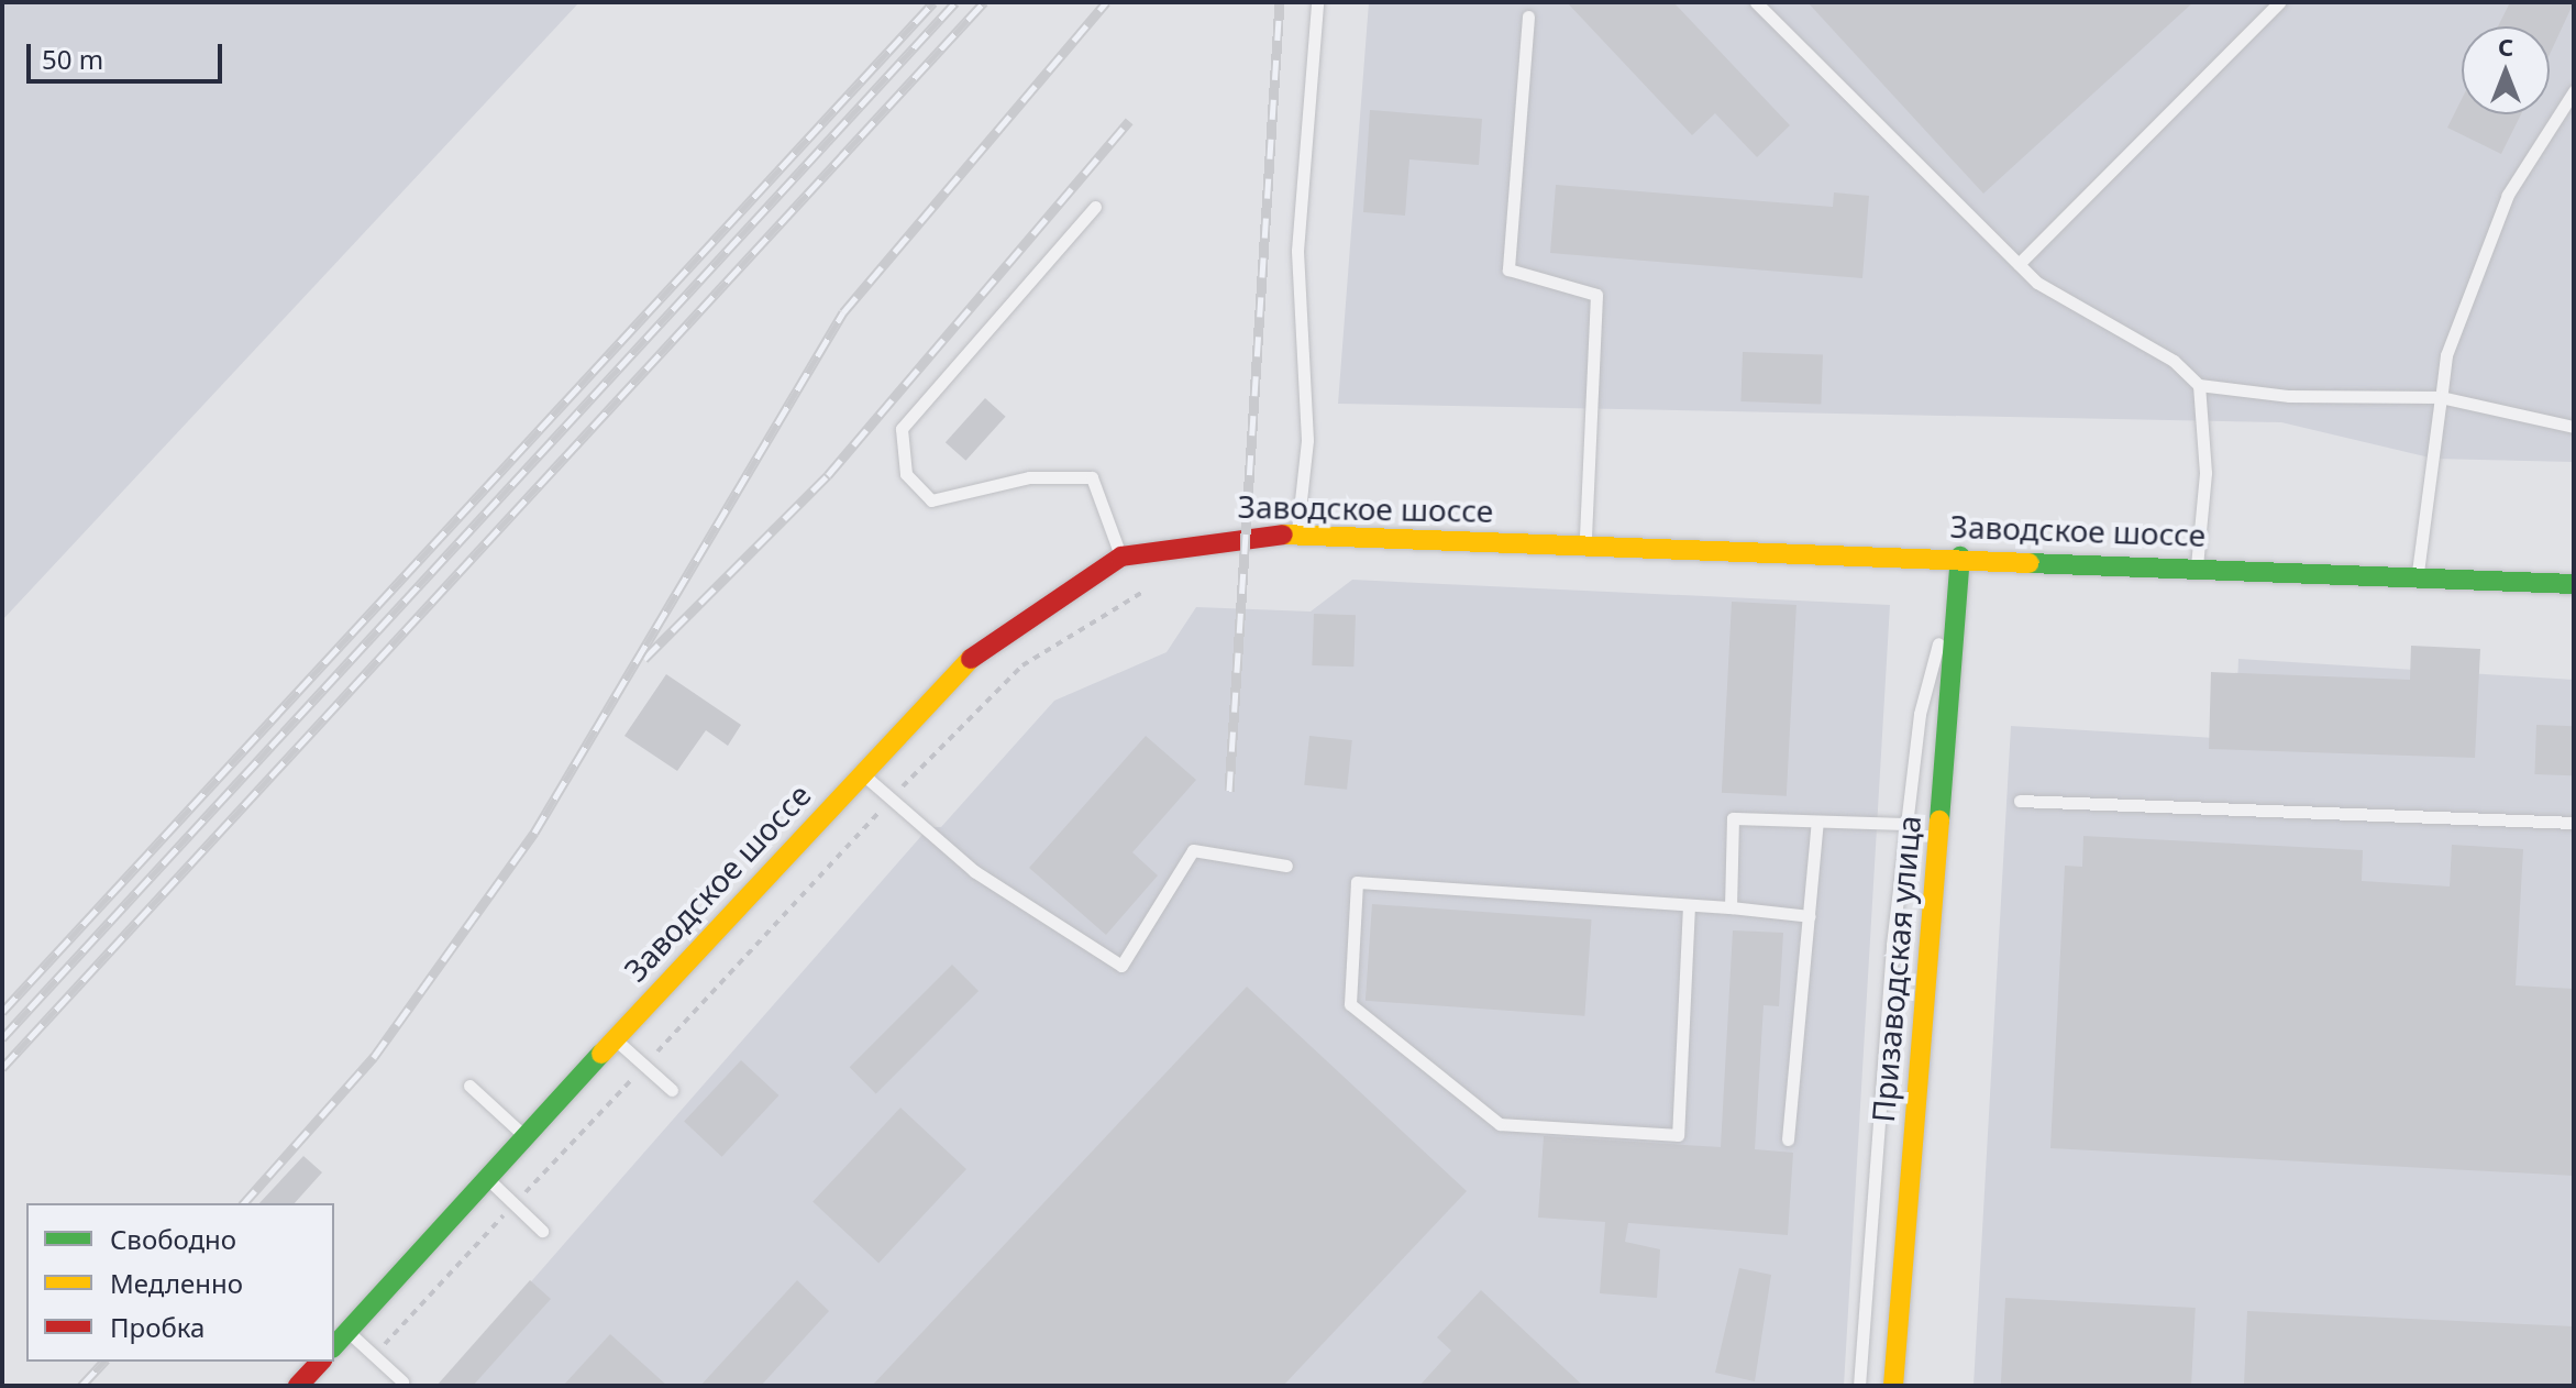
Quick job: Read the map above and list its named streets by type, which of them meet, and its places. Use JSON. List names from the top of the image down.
{
  "streets": {
    "main road": ["Заводское шоссе", "Призаводская улица"]
  },
  "crossings": [
    ["Заводское шоссе", "Призаводская улица"]
  ],
  "legend": ["Свободно", "Медленно", "Пробка"],
  "scale_bar": "50 m",
  "north": "top"
}
